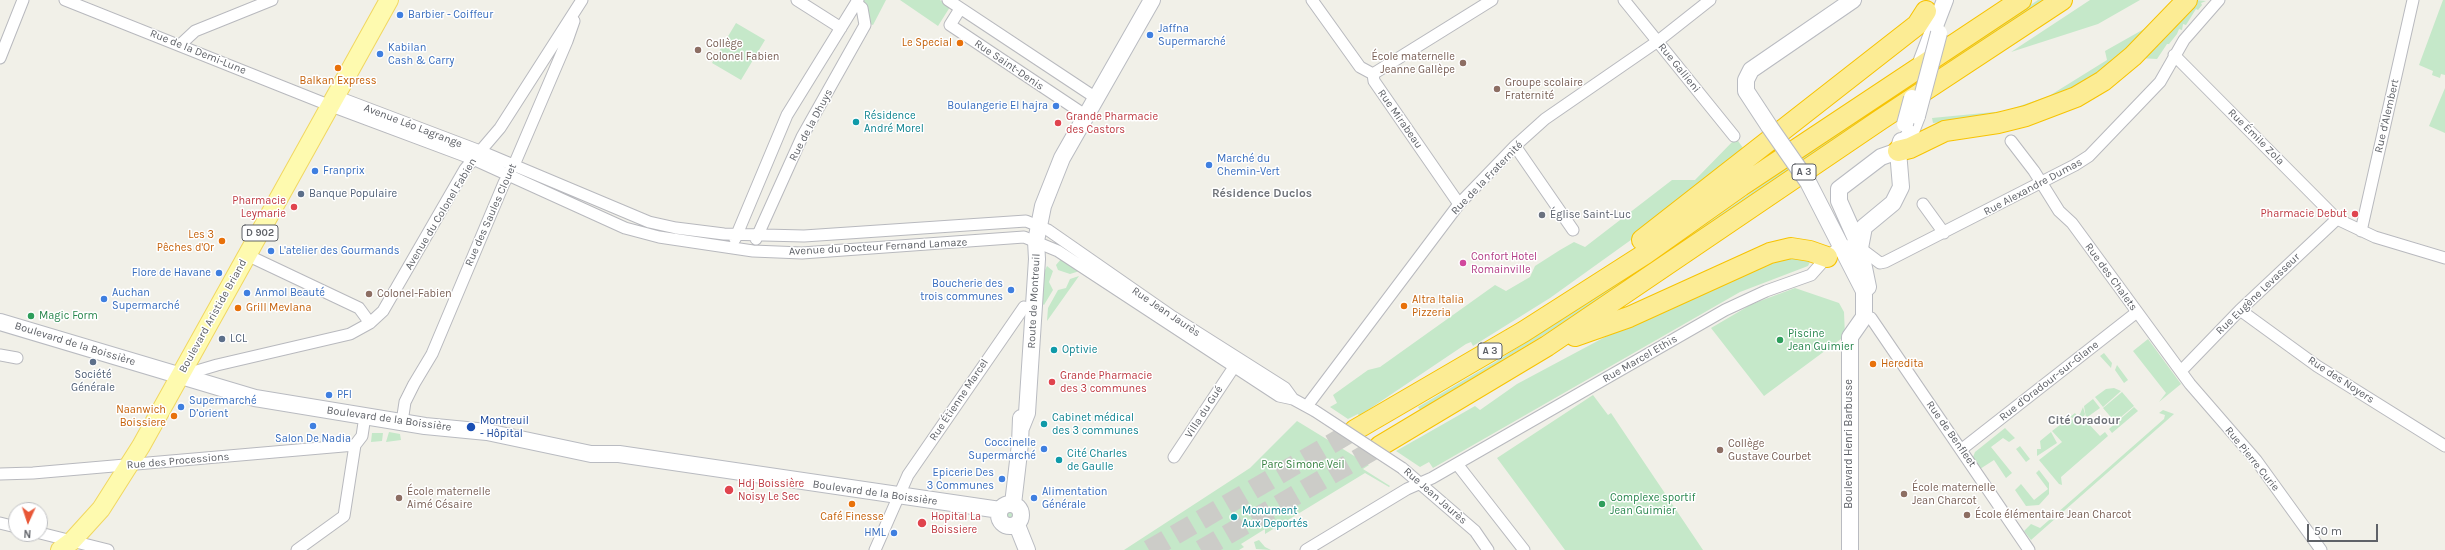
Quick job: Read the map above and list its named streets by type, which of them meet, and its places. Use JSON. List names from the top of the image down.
{
  "streets": {
    "highway": ["A 3"],
    "main road": [
      "D 902",
      "Route de Montreuil",
      "Boulevard Aristide Briand",
      "Boulevard de la Boissière",
      "Boulevard Henri Barbusse"
    ],
    "street": [
      "Rue de la Demi-Lune",
      "Rue Saint-Denis",
      "Rue Gallieni",
      "Rue d'Alembert",
      "Rue Mirabeau",
      "Rue de la Dhuys",
      "Avenue Léo Lagrange",
      "Rue Émile Zola",
      "Rue de la Fraternité",
      "Rue Alexandre Dumas",
      "Avenue du Colonel Fabien",
      "Rue des Saules Clouet",
      "Avenue du Docteur Fernand Lamaze",
      "Rue des Chalets",
      "Rue Eugène Levasseur",
      "Rue Jean Jaurès",
      "Rue Marcel Ethis",
      "Rue des Noyers",
      "Rue d'Oradour-sur-Glane",
      "Rue Étienne Marcel",
      "Villa du Gué",
      "Rue de Benfleet",
      "Rue Pierre Curie",
      "Rue des Processions"
    ]
  },
  "crossings": [
    ["Rue de la Demi-Lune", "Avenue Léo Lagrange"],
    ["Rue de la Demi-Lune", "Boulevard Aristide Briand"],
    ["Rue Gallieni", "Rue de la Fraternité"],
    ["Rue d'Alembert", "Rue Émile Zola"],
    ["Rue Mirabeau", "Rue de la Fraternité"],
    ["Rue de la Dhuys", "Avenue du Docteur Fernand Lamaze"],
    ["Avenue Léo Lagrange", "Avenue du Colonel Fabien"],
    ["Avenue Léo Lagrange", "Rue des Saules Clouet"],
    ["Avenue Léo Lagrange", "Avenue du Docteur Fernand Lamaze"],
    ["Avenue Léo Lagrange", "Boulevard Aristide Briand"],
    ["Rue Émile Zola", "Rue Alexandre Dumas"],
    ["Rue Émile Zola", "Rue Eugène Levasseur"],
    ["Rue de la Fraternité", "Rue Jean Jaurès"],
    ["Rue Alexandre Dumas", "Rue des Chalets"],
    ["Avenue du Colonel Fabien", "Rue des Saules Clouet"],
    ["Avenue du Colonel Fabien", "Boulevard Aristide Briand"],
    ["Avenue du Colonel Fabien", "Boulevard de la Boissière"],
    ["Rue des Saules Clouet", "Avenue du Docteur Fernand Lamaze"],
    ["Rue des Saules Clouet", "Boulevard de la Boissière"],
    ["Avenue du Docteur Fernand Lamaze", "Route de Montreuil"],
    ["Avenue du Docteur Fernand Lamaze", "Rue Jean Jaurès"],
    ["Rue des Chalets", "Rue Eugène Levasseur"],
    ["Rue des Chalets", "Rue d'Oradour-sur-Glane"],
    ["Rue des Chalets", "Rue Pierre Curie"],
    ["Rue Eugène Levasseur", "Rue des Noyers"],
    ["Rue Eugène Levasseur", "Rue Pierre Curie"],
    ["Route de Montreuil", "Rue Jean Jaurès"],
    ["Route de Montreuil", "Boulevard de la Boissière"],
    ["Route de Montreuil", "Rue Étienne Marcel"],
    ["Rue Jean Jaurès", "Rue Marcel Ethis"],
    ["Rue Jean Jaurès", "Villa du Gué"],
    ["Boulevard Aristide Briand", "Boulevard de la Boissière"],
    ["Boulevard Aristide Briand", "Rue des Processions"],
    ["Boulevard de la Boissière", "Rue Étienne Marcel"],
    ["Rue d'Oradour-sur-Glane", "Rue de Benfleet"]
  ],
  "districts": ["Résidence Duclos", "Cité Oradour"],
  "parks": ["Parc Simone Veil"],
  "places": [
    "Barbier - Coiffeur",
    "Jaffna Supermarché",
    "Le Special",
    "Collège Colonel Fabien",
    "Kabilan Cash & Carry",
    "École maternelle Jeanne Gallèpe",
    "Balkan Express",
    "Groupe scolaire Fraternité",
    "Boulangerie El hajra",
    "Résidence André Morel",
    "Grande Pharmacie des Castors",
    "Marché du Chemin-Vert",
    "Franprix",
    "Banque Populaire",
    "Pharmacie Leymarie",
    "Pharmacie Debut",
    "Église Saint-Luc",
    "Les 3 Pêches d'Or",
    "L'atelier des Gourmands",
    "Confort Hotel Romainville",
    "Flore de Havane",
    "Boucherie des trois communes",
    "Anmol Beauté",
    "Colonel-Fabien",
    "Auchan Supermarché",
    "Altra Italia Pizzeria",
    "Grill Mevlana",
    "Magic Form",
    "LCL",
    "Piscine Jean Guimier",
    "Optivie",
    "Société Générale",
    "Heredita",
    "Grande Pharmacie des 3 communes",
    "PFI",
    "Supermarché D’orient",
    "Naanwich Boissiere",
    "Cabinet médical des 3 communes",
    "Salon De Nadia",
    "Montreuil - Hôpital",
    "Coccinelle Supermarché",
    "Collège Gustave Courbet",
    "Cité Charles de Gaulle",
    "Epicerie Des 3 Communes",
    "Hdj Boissière Noisy Le Sec",
    "École maternelle Jean Charcot",
    "École maternelle Aimé Césaire",
    "Alimentation Générale",
    "Café Finesse",
    "Complexe sportif Jean Guimier",
    "École élémentaire Jean Charcot",
    "Monument Aux Deportés",
    "Hopital La Boissiere",
    "HML"
  ],
  "scale_bar": "50 m",
  "north": "bottom"
}
